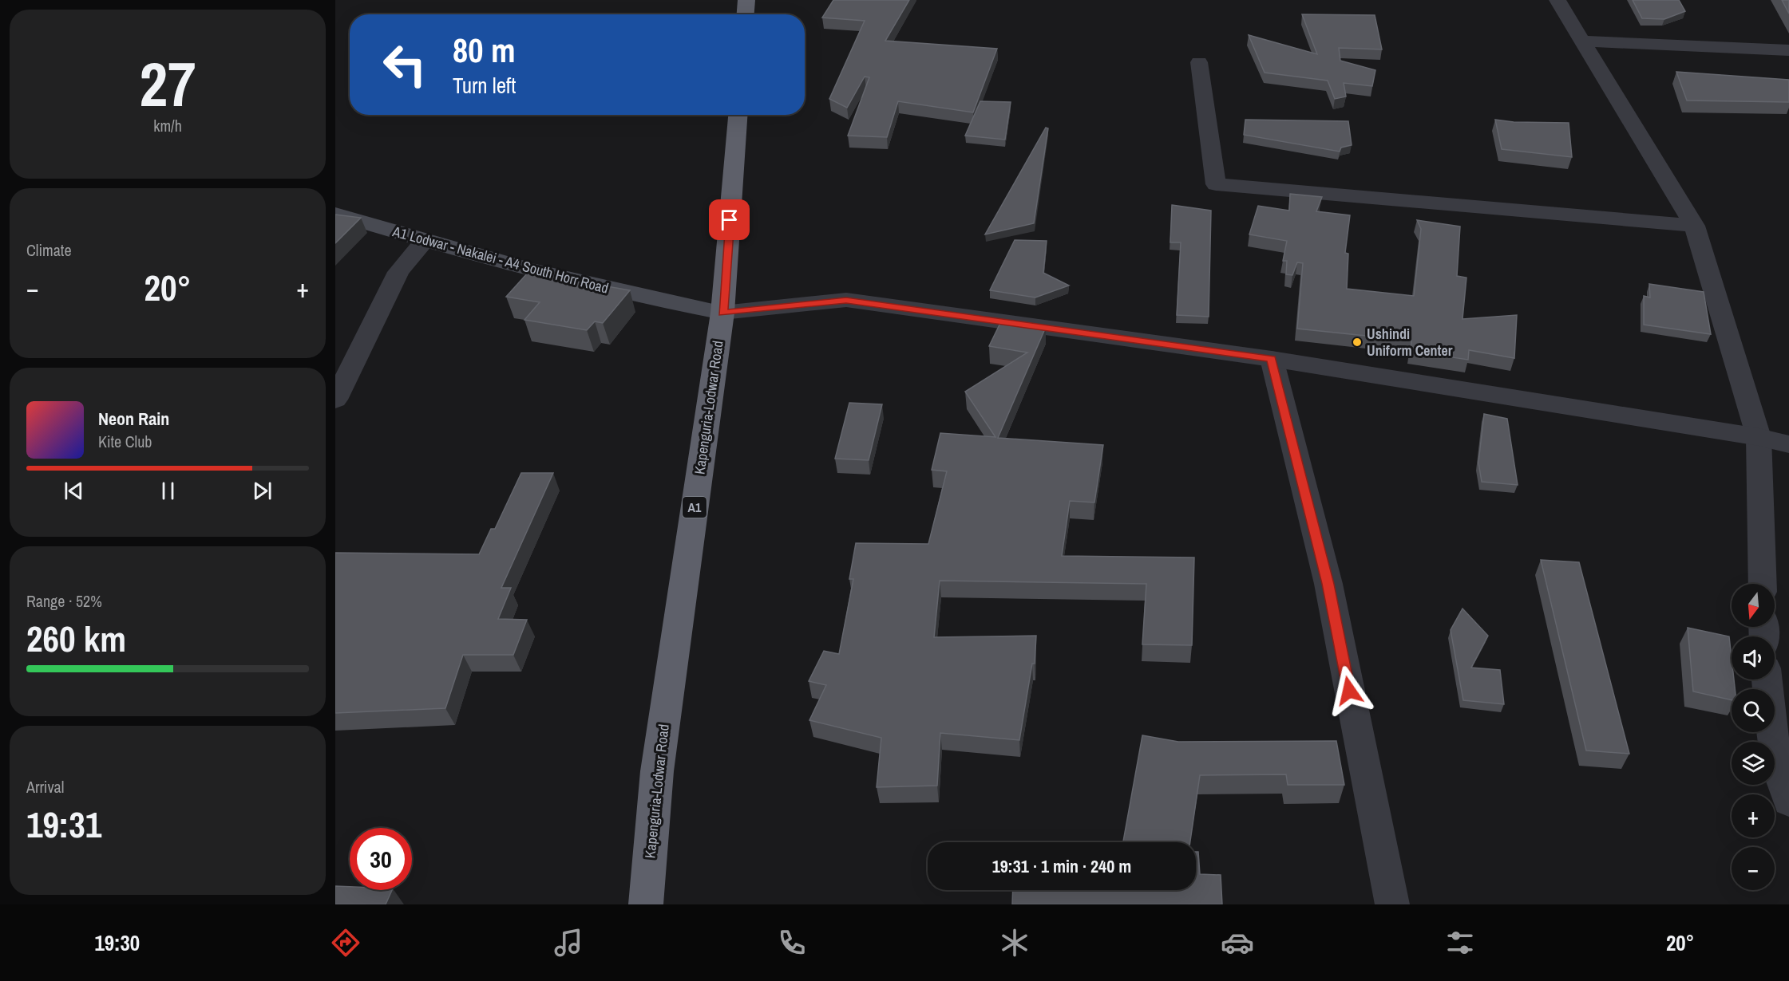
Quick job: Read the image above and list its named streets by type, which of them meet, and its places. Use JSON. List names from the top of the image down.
{
  "streets": {
    "highway": ["Kapenguria-Lodwar Road", "A1"],
    "main road": ["A1 Lodwar - Nakalei - A4 South Horr Road"]
  },
  "crossings": [
    ["A1 Lodwar - Nakalei - A4 South Horr Road", "Kapenguria-Lodwar Road"]
  ],
  "places": ["Ushindi Uniform Center"],
  "north": "bottom",
  "page": {
    "tile": [
      ["27", "km/h"],
      "Climate",
      ["Range · 52%", "260 km"],
      ["Arrival", "19:31"]
    ],
    "turn": ["80 m", "Turn left"],
    "heat": ["−", "20°", "+"],
    "song": ["Neon Rain", "Kite Club"],
    "map_buttons": ["+", "−"],
    "limit": "30",
    "trip": "19:31 · 1 min · 240 m",
    "tabs": ["19:30", "20°"]
  }
}
